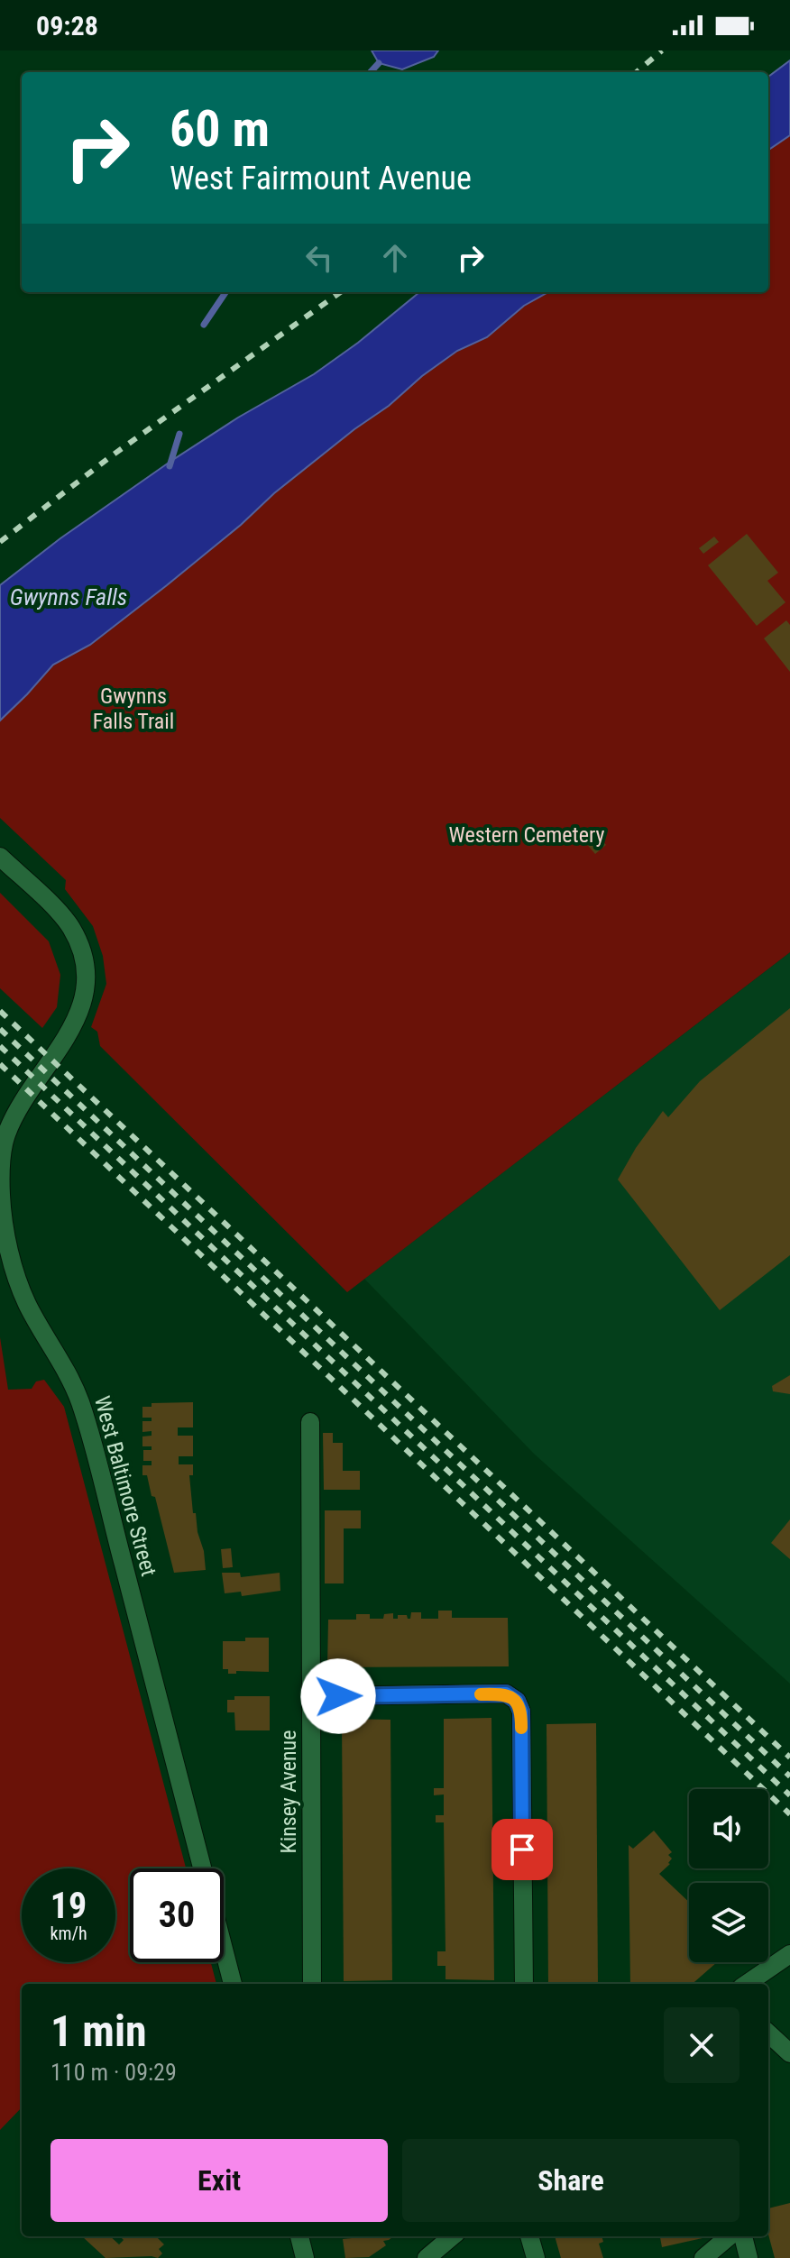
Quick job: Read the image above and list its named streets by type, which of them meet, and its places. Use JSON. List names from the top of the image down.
{
  "streets": {
    "street": ["West Baltimore Street", "Kinsey Avenue"]
  },
  "water": ["Gwynns Falls"],
  "parks": ["Gwynns Falls Trail", "Western Cemetery"],
  "page": {
    "status": "09:28",
    "turn": ["60 m", "West Fairmount Avenue"],
    "speed": "19 km/h",
    "limit": "30",
    "heading": ["1 min", "110 m · 09:29"],
    "buttons": ["Exit", "Share"]
  }
}
